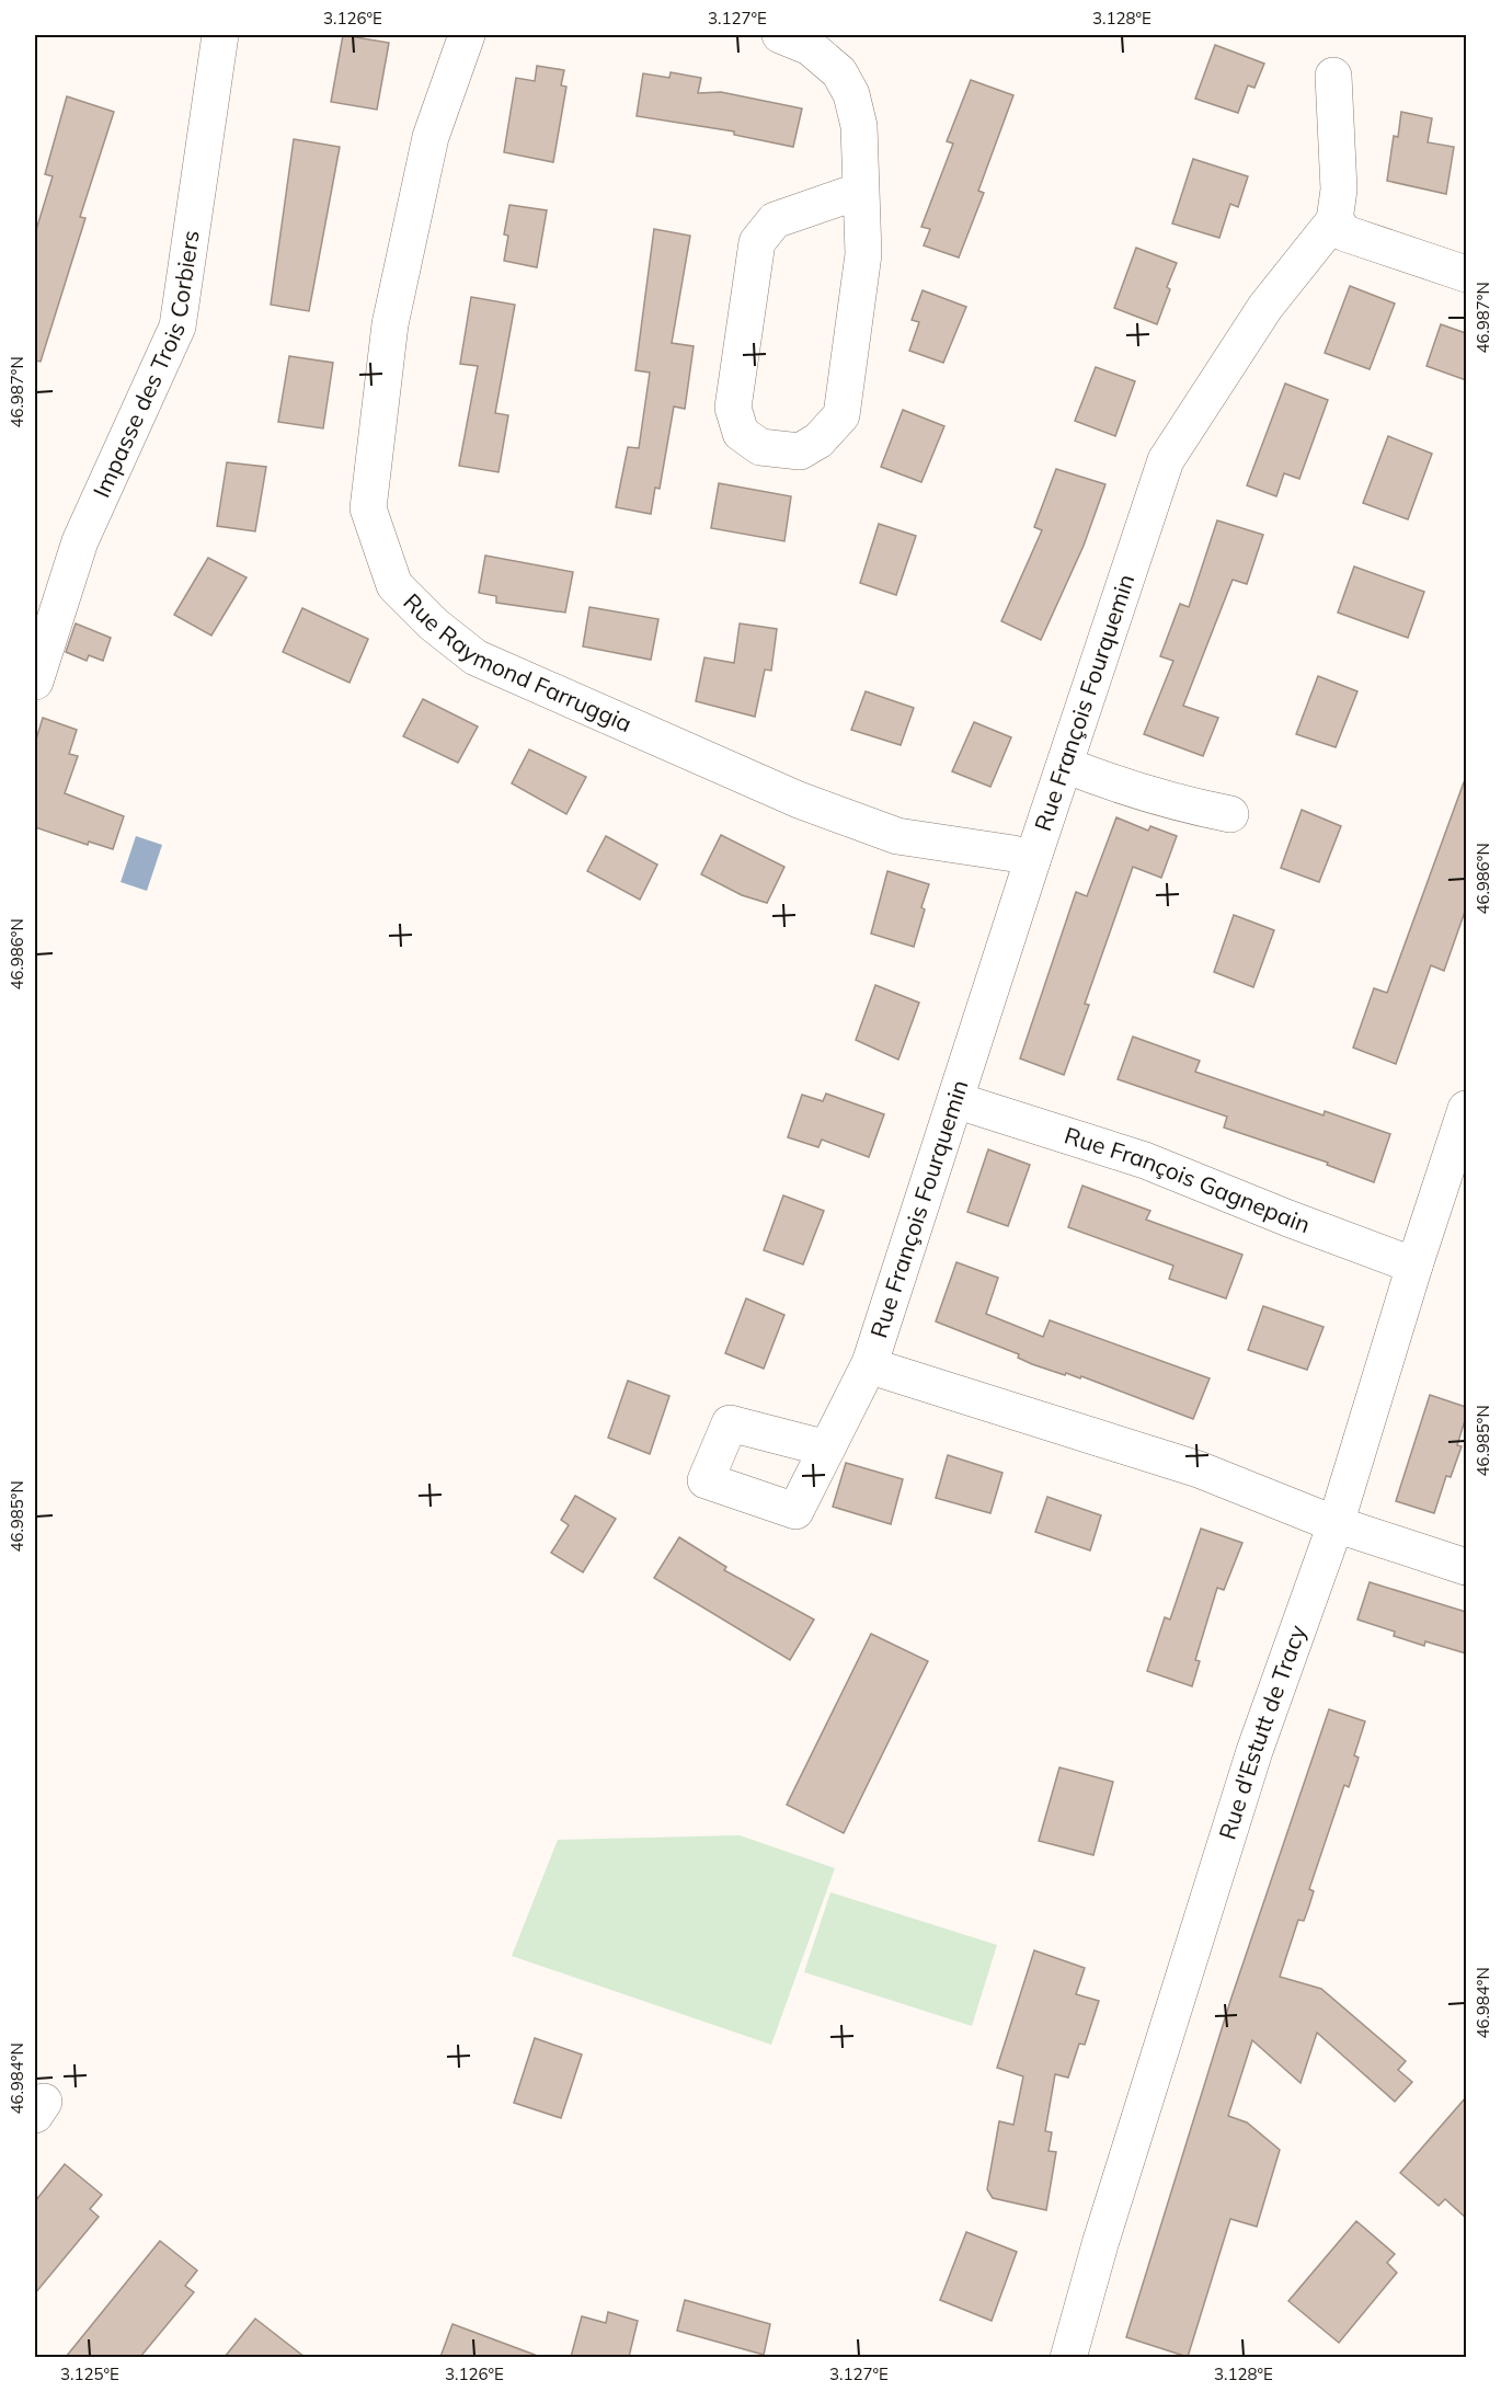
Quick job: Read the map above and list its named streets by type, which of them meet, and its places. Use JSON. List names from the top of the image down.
{
  "streets": {
    "street": [
      "Impasse des Trois Corbiers",
      "Rue Raymond Farruggia",
      "Rue François Fourquemin",
      "Rue François Gagnepain",
      "Rue d'Estutt de Tracy"
    ]
  },
  "crossings": [
    ["Rue Raymond Farruggia", "Rue François Fourquemin"],
    ["Rue François Fourquemin", "Rue François Gagnepain"],
    ["Rue François Fourquemin", "Rue d'Estutt de Tracy"],
    ["Rue François Gagnepain", "Rue d'Estutt de Tracy"]
  ],
  "coordinates": [
    "3.126°E",
    "3.127°E",
    "3.128°E",
    "46.987°N",
    "46.986°N",
    "46.985°N",
    "46.984°N",
    "3.125°E"
  ]
}
